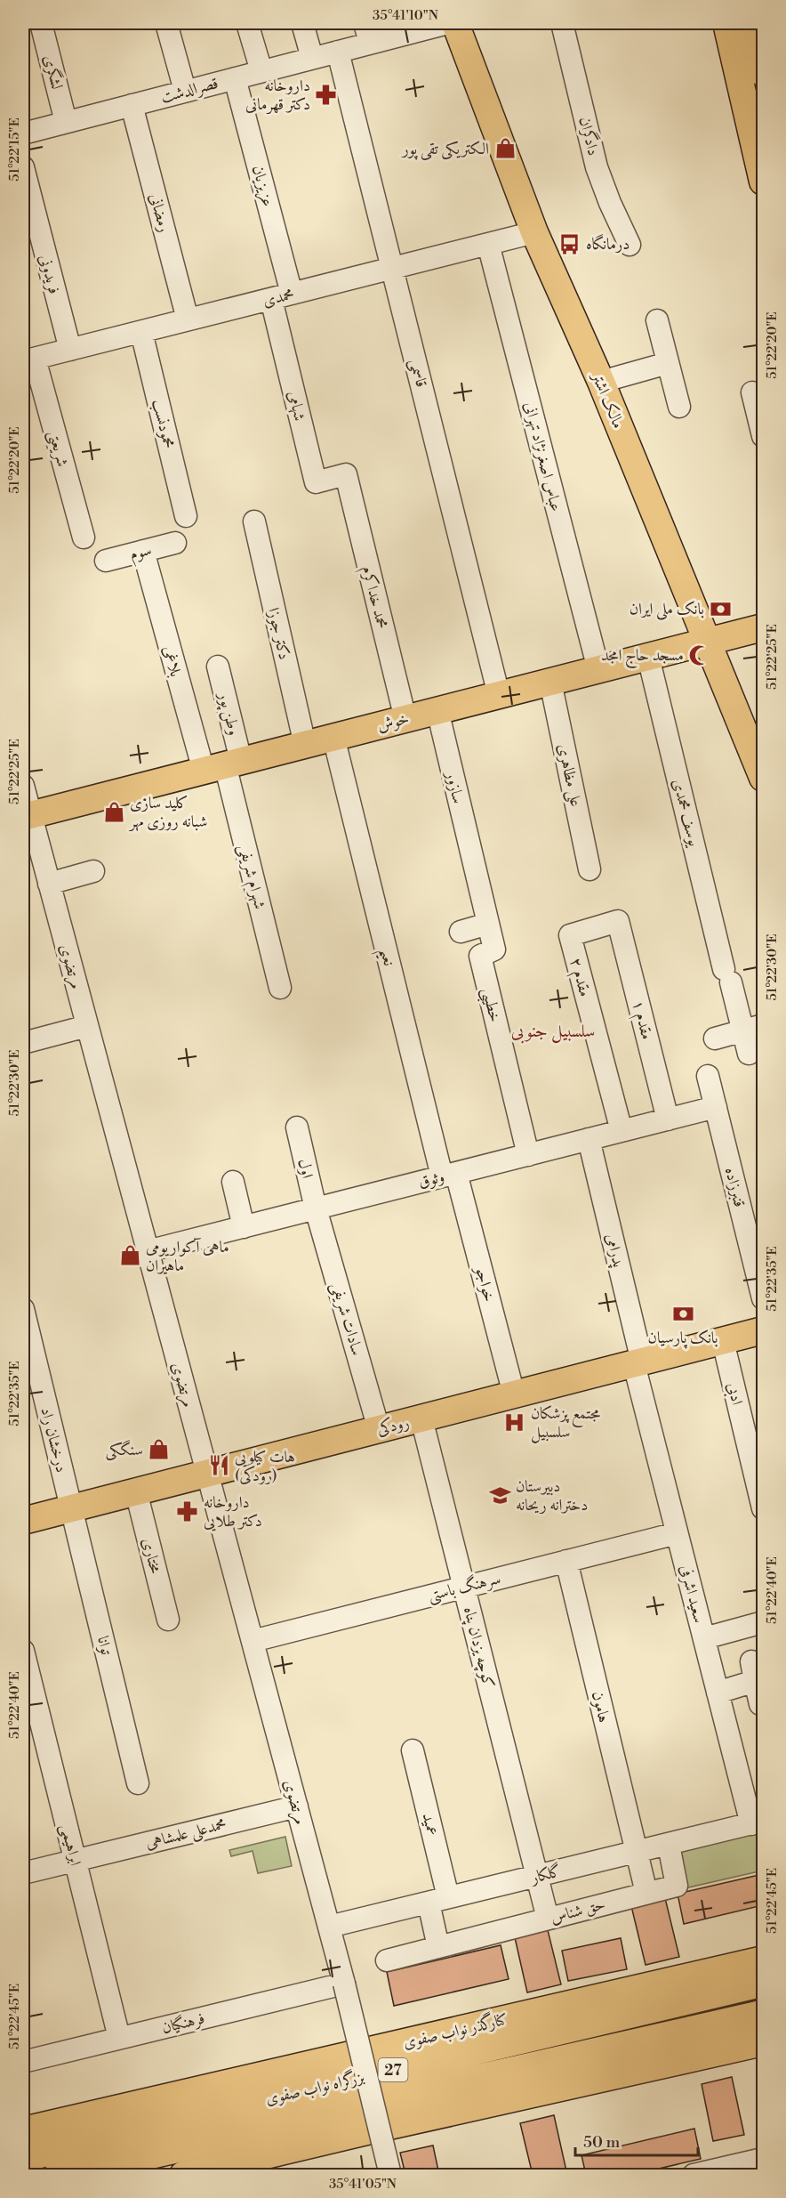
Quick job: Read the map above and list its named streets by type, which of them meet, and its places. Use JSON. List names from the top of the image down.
{
  "streets": {
    "highway": ["27", "بزرگراه نواب صفوی"],
    "main road": [
      "مالک اشتر",
      "خوش",
      "رودکی",
      "کنارگذر نواب صفوی"
    ],
    "street": [
      "لشگری",
      "قصرالدشت",
      "دادگران",
      "عزیزیان",
      "رمضانی",
      "فریدونی",
      "محمدی",
      "قاسمی",
      "شهامی",
      "محمودنسب",
      "شریعتی",
      "عباس اصغرنژاد تهرانی",
      "سوم",
      "محمد خداکرم",
      "دکتر جوزا",
      "بلاغی",
      "وطن پور",
      "علی مظاهری",
      "سازور",
      "یوسف محمدی",
      "شهرام شریفی",
      "نعیم",
      "مرتضوی",
      "مقدم ۲",
      "خطیبی",
      "مقدم ۱",
      "اول",
      "وثوق",
      "قنبرزاده",
      "پدرامی",
      "خواجو",
      "سادات شریفی",
      "ادبی",
      "درخشان راد",
      "مختاری",
      "سرهنگ باستی",
      "سعید اشرفی",
      "توانا",
      "کوچه یزدان پناه",
      "هامون",
      "عمید",
      "محمدعلی علمشاهی",
      "ابراهیمی",
      "گلکار",
      "حق شناس",
      "فرهنگیان"
    ]
  },
  "crossings": [
    ["لشگری", "قصرالدشت"],
    ["قصرالدشت", "عزیزیان"],
    ["قصرالدشت", "رمضانی"],
    ["قصرالدشت", "قاسمی"],
    ["عزیزیان", "محمدی"],
    ["رمضانی", "محمدی"],
    ["فریدونی", "محمدی"],
    ["محمدی", "قاسمی"],
    ["محمدی", "مالک اشتر"],
    ["محمدی", "شهامی"],
    ["محمدی", "محمودنسب"],
    ["محمدی", "شریعتی"],
    ["محمدی", "عباس اصغرنژاد تهرانی"],
    ["قاسمی", "خوش"],
    ["مالک اشتر", "خوش"],
    ["شهامی", "محمد خداکرم"],
    ["عباس اصغرنژاد تهرانی", "خوش"],
    ["سوم", "بلاغی"],
    ["محمد خداکرم", "خوش"],
    ["دکتر جوزا", "خوش"],
    ["بلاغی", "وطن پور"],
    ["بلاغی", "خوش"],
    ["بلاغی", "شهرام شریفی"],
    ["وطن پور", "خوش"],
    ["وطن پور", "شهرام شریفی"],
    ["خوش", "علی مظاهری"],
    ["خوش", "سازور"],
    ["خوش", "یوسف محمدی"],
    ["خوش", "شهرام شریفی"],
    ["خوش", "نعیم"],
    ["خوش", "مرتضوی"],
    ["سازور", "خطیبی"],
    ["نعیم", "وثوق"],
    ["نعیم", "خواجو"],
    ["مرتضوی", "وثوق"],
    ["مرتضوی", "رودکی"],
    ["مرتضوی", "سرهنگ باستی"],
    ["مرتضوی", "محمدعلی علمشاهی"],
    ["مرتضوی", "گلکار"],
    ["مرتضوی", "فرهنگیان"],
    ["مقدم ۲", "مقدم ۱"],
    ["مقدم ۲", "وثوق"],
    ["خطیبی", "وثوق"],
    ["مقدم ۱", "وثوق"],
    ["اول", "وثوق"],
    ["اول", "سادات شریفی"],
    ["وثوق", "قنبرزاده"],
    ["وثوق", "پدرامی"],
    ["وثوق", "خواجو"],
    ["وثوق", "سادات شریفی"],
    ["پدرامی", "رودکی"],
    ["پدرامی", "سعید اشرفی"],
    ["خواجو", "رودکی"],
    ["سادات شریفی", "رودکی"],
    ["ادبی", "رودکی"],
    ["رودکی", "درخشان راد"],
    ["رودکی", "مختاری"],
    ["رودکی", "سعید اشرفی"],
    ["رودکی", "توانا"],
    ["رودکی", "کوچه یزدان پناه"],
    ["درخشان راد", "توانا"],
    ["سرهنگ باستی", "سعید اشرفی"],
    ["سرهنگ باستی", "کوچه یزدان پناه"],
    ["سرهنگ باستی", "هامون"],
    ["سعید اشرفی", "گلکار"],
    ["کوچه یزدان پناه", "گلکار"],
    ["کوچه یزدان پناه", "حق شناس"],
    ["هامون", "گلکار"],
    ["هامون", "حق شناس"],
    ["عمید", "گلکار"],
    ["محمدعلی علمشاهی", "ابراهیمی"],
    ["ابراهیمی", "فرهنگیان"],
    ["گلکار", "حق شناس"]
  ],
  "districts": ["سلسبیل جنوبی"],
  "places": {
    "pharmacy": ["داروخانه دکتر قهرمانی", "داروخانه دکتر طلایی"],
    "shop": [
      "الکتریکی تقی پور",
      "کلید سازی شبانه روزی مهر",
      "ماهی آکواریومی ماهیران",
      "سنگکی"
    ],
    "bus stop": ["درمانگاه"],
    "bank": ["بانک ملی ایران", "بانک پارسیان"],
    "mosque": ["مسجد حاج امجد"],
    "hospital": ["مجتمع پزشکان سلسبیل"],
    "restaurant": ["هات کیلویی (رودکی)"],
    "school or university": ["دبیرستان دخترانه ریحانه"]
  },
  "scale_bar": "50 m",
  "coordinates": [
    "35°41'10\"N",
    "51°22'15\"E",
    "51°22'20\"E",
    "51°22'25\"E",
    "51°22'30\"E",
    "51°22'35\"E",
    "51°22'40\"E",
    "51°22'45\"E",
    "35°41'05\"N"
  ]
}
